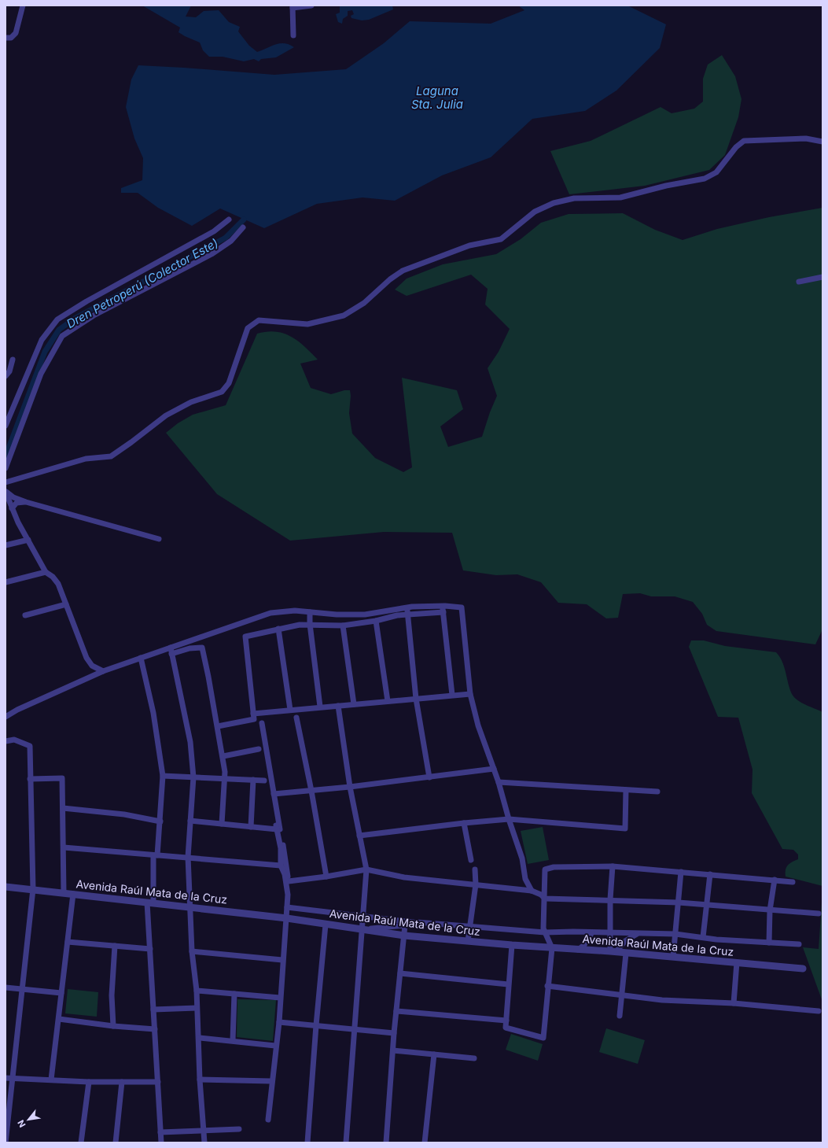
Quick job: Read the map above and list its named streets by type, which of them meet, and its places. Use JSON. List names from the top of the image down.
{
  "streets": {
    "street": ["Avenida Raúl Mata de la Cruz"]
  },
  "water": ["Laguna Sta. Julia", "Dren Petroperú (Colector Este)"],
  "north": "bottom left"
}
